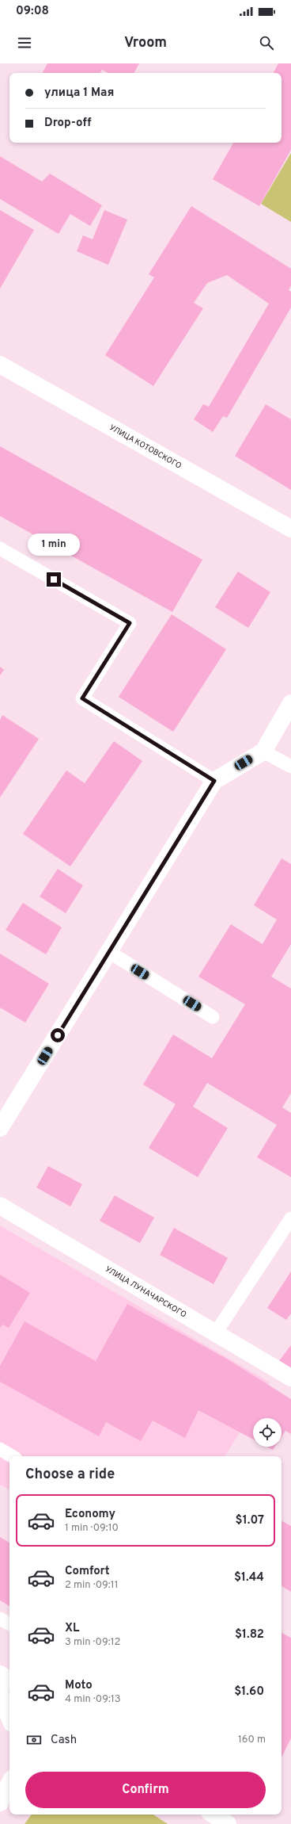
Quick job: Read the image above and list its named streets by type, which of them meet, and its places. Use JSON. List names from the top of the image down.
{
  "streets": {
    "street": ["УЛИЦА КОТОВСКОГО", "УЛИЦА ЛУНАЧАРСКОГО"]
  },
  "page": {
    "status": "09:08",
    "header": "Vroom",
    "banner": ["улица 1 Мая", "Drop-off"],
    "bubble": "1 min",
    "heading": "Choose a ride",
    "list": [
      {
        "name": "Economy",
        "note": "1 min · 09:10",
        "value": "$1.07"
      },
      {
        "name": "Comfort",
        "note": "2 min · 09:11",
        "value": "$1.44"
      },
      {
        "name": "XL",
        "note": "3 min · 09:12",
        "value": "$1.82"
      },
      {
        "name": "Moto",
        "note": "4 min · 09:13",
        "value": "$1.60"
      }
    ],
    "pay": ["Cash", "160 m"],
    "buttons": "Confirm"
  }
}
